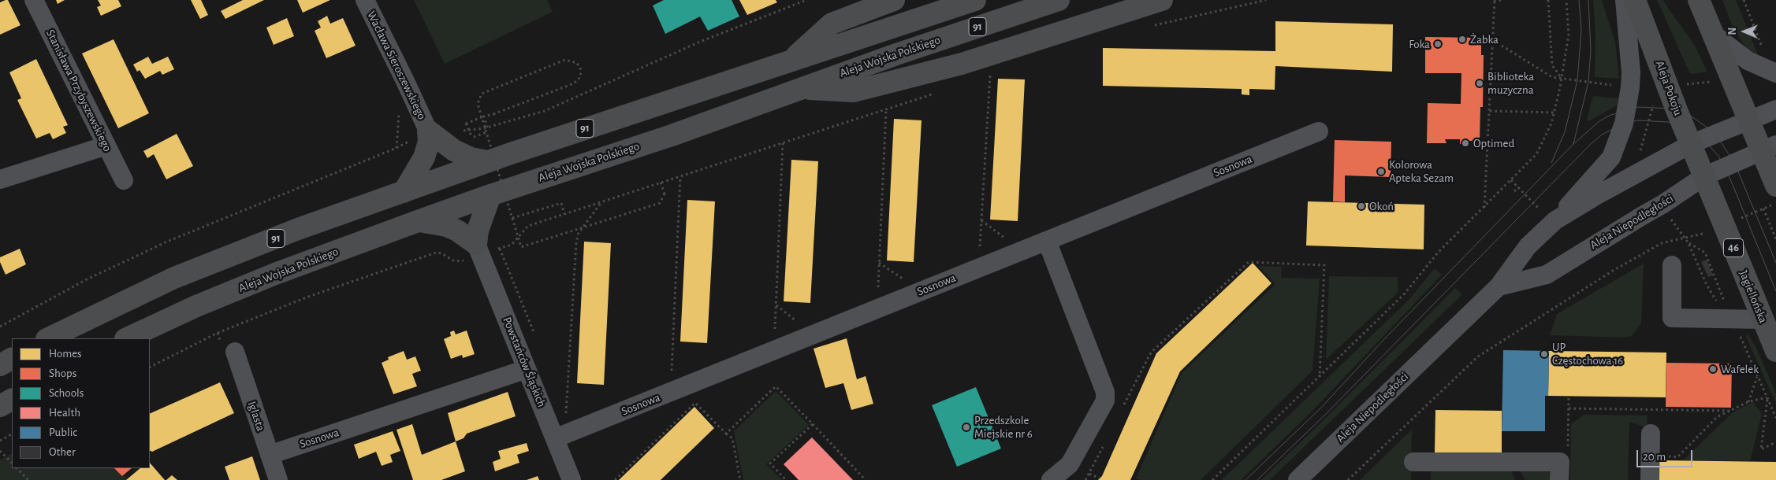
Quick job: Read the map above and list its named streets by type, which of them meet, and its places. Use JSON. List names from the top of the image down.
{
  "streets": {
    "main road": [
      "91",
      "Aleja Wojska Polskiego",
      "Aleja Pokoju",
      "46",
      "Jagiellońska"
    ],
    "street": [
      "Wacława Sieroszewskiego",
      "Stanisława Przybyszewskiego",
      "Sosnowa",
      "Aleja Niepodległości",
      "Powstańców Śląskich",
      "Iglasta"
    ]
  },
  "crossings": [
    ["Aleja Pokoju", "Aleja Niepodległości"],
    ["Aleja Pokoju", "Jagiellońska"],
    ["Sosnowa", "Powstańców Śląskich"],
    ["Sosnowa", "Iglasta"],
    ["Aleja Niepodległości", "Jagiellońska"]
  ],
  "places": [
    "Żabka",
    "Foka",
    "Biblioteka muzyczna",
    "Optimed",
    "Kolorowa Apteka Sezam",
    "Okoń",
    "UP Częstochowa 16",
    "Wafelek",
    "Przedszkole Miejskie nr 6"
  ],
  "legend": [
    "Homes",
    "Shops",
    "Schools",
    "Health",
    "Public",
    "Other"
  ],
  "scale_bar": "20 m",
  "north": "left"
}
